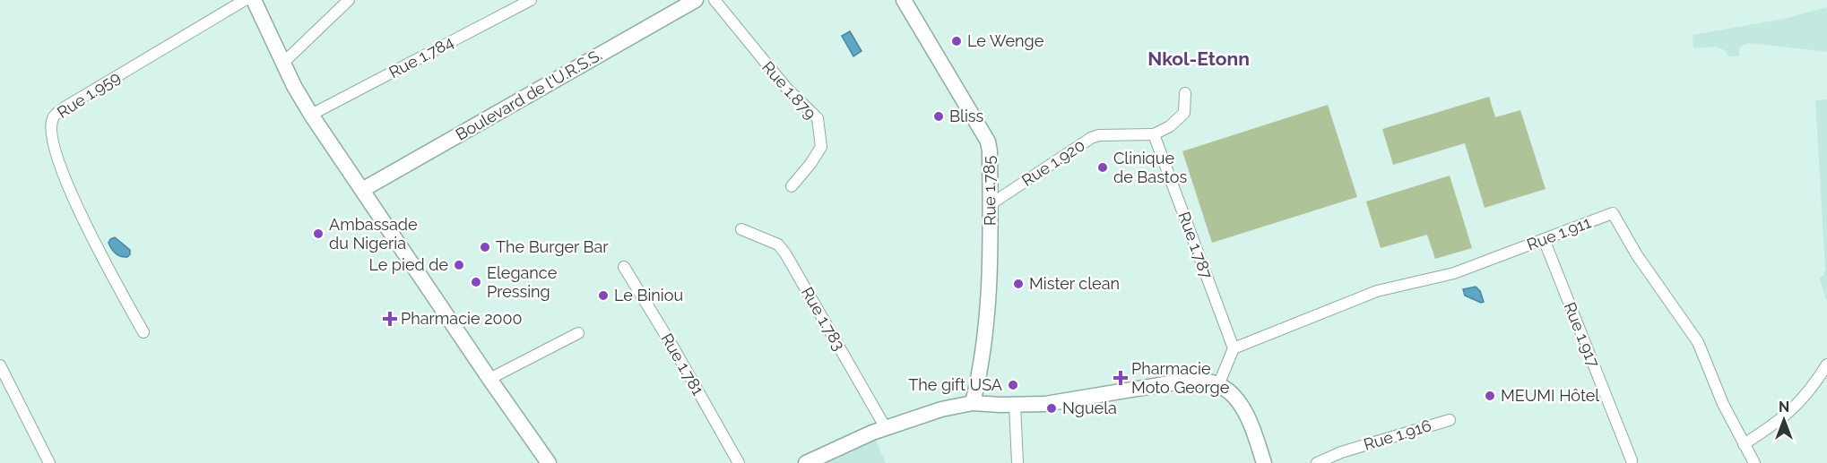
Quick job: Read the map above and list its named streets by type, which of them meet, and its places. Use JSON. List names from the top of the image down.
{
  "streets": {
    "street": [
      "Rue 1.784",
      "Rue 1.879",
      "Rue 1.959",
      "Boulevard de l'U.R.S.S.",
      "Rue 1.920",
      "Rue 1.785",
      "Rue 1.911",
      "Rue 1.787",
      "Rue 1.783",
      "Rue 1.917",
      "Rue 1.781",
      "Rue 1.916"
    ]
  },
  "crossings": [
    ["Rue 1.920", "Rue 1.785"],
    ["Rue 1.920", "Rue 1.787"],
    ["Rue 1.911", "Rue 1.787"],
    ["Rue 1.911", "Rue 1.917"]
  ],
  "districts": ["Nkol-Etonn"],
  "places": {
    "other": [
      "Le Wenge",
      "Bliss",
      "Clinique de Bastos",
      "Ambassade du Nigeria",
      "The Burger Bar",
      "Le pied de",
      "Elegance Pressing",
      "Mister clean",
      "Le Biniou",
      "The gift USA",
      "MEUMI Hôtel",
      "Nguela"
    ],
    "health": ["Pharmacie 2000", "Pharmacie Moto George"]
  },
  "north": "top"
}
